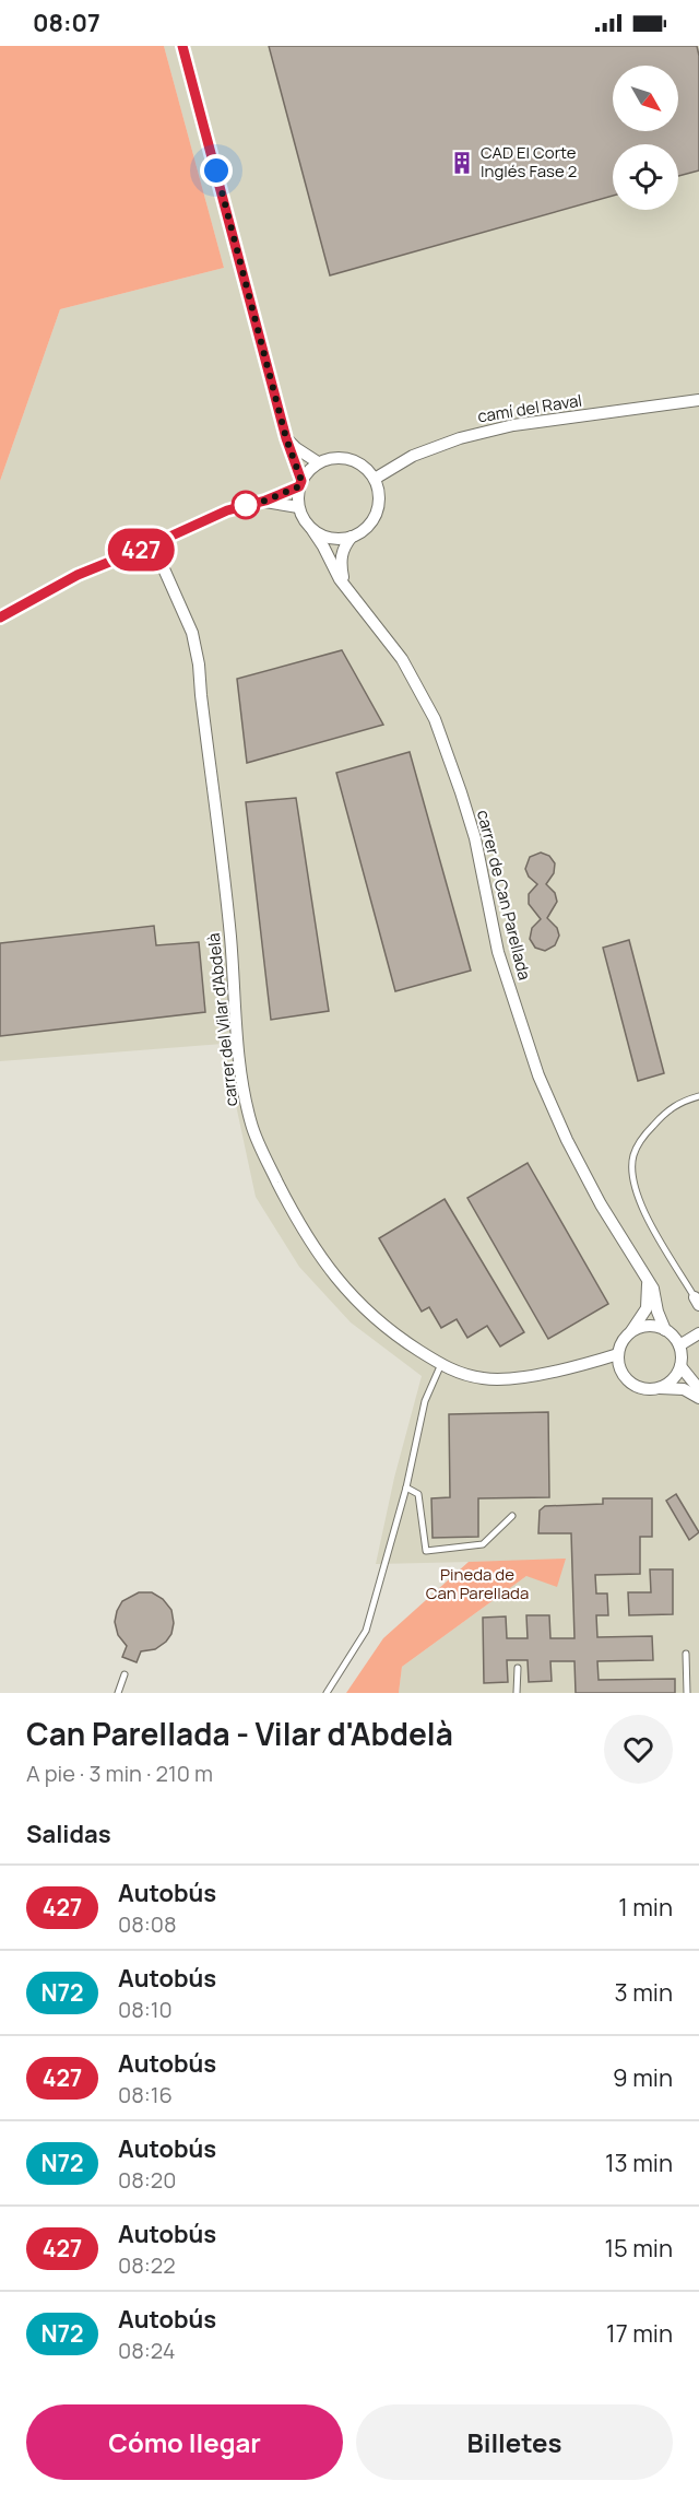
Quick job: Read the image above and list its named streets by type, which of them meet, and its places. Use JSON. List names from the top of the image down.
{
  "streets": {
    "street": ["camí del Raval", "carrer de Can Parellada", "carrer del Vilar d'Abdelà"]
  },
  "crossings": [
    ["camí del Raval", "carrer de Can Parellada"],
    ["carrer de Can Parellada", "carrer del Vilar d'Abdelà"]
  ],
  "parks": ["Pineda de Can Parellada"],
  "places": {
    "building": ["CAD El Corte Inglés Fase 2"]
  },
  "lines": ["bus line 427"],
  "north": "bottom right",
  "page": {
    "status": "08:07",
    "on_map": "427",
    "heading": [
      ["Can Parellada - Vilar d'Abdelà", "A pie · 3 min · 210 m"],
      "Salidas"
    ],
    "list": [
      {
        "mark": "427",
        "name": "Autobús",
        "note": "08:08",
        "value": "1 min"
      },
      {
        "mark": "N72",
        "name": "Autobús",
        "note": "08:10",
        "value": "3 min"
      },
      {
        "mark": "427",
        "name": "Autobús",
        "note": "08:16",
        "value": "9 min"
      },
      {
        "mark": "N72",
        "name": "Autobús",
        "note": "08:20",
        "value": "13 min"
      },
      {
        "mark": "427",
        "name": "Autobús",
        "note": "08:22",
        "value": "15 min"
      },
      {
        "mark": "N72",
        "name": "Autobús",
        "note": "08:24",
        "value": "17 min"
      }
    ],
    "buttons": ["Cómo llegar", "Billetes"]
  }
}
